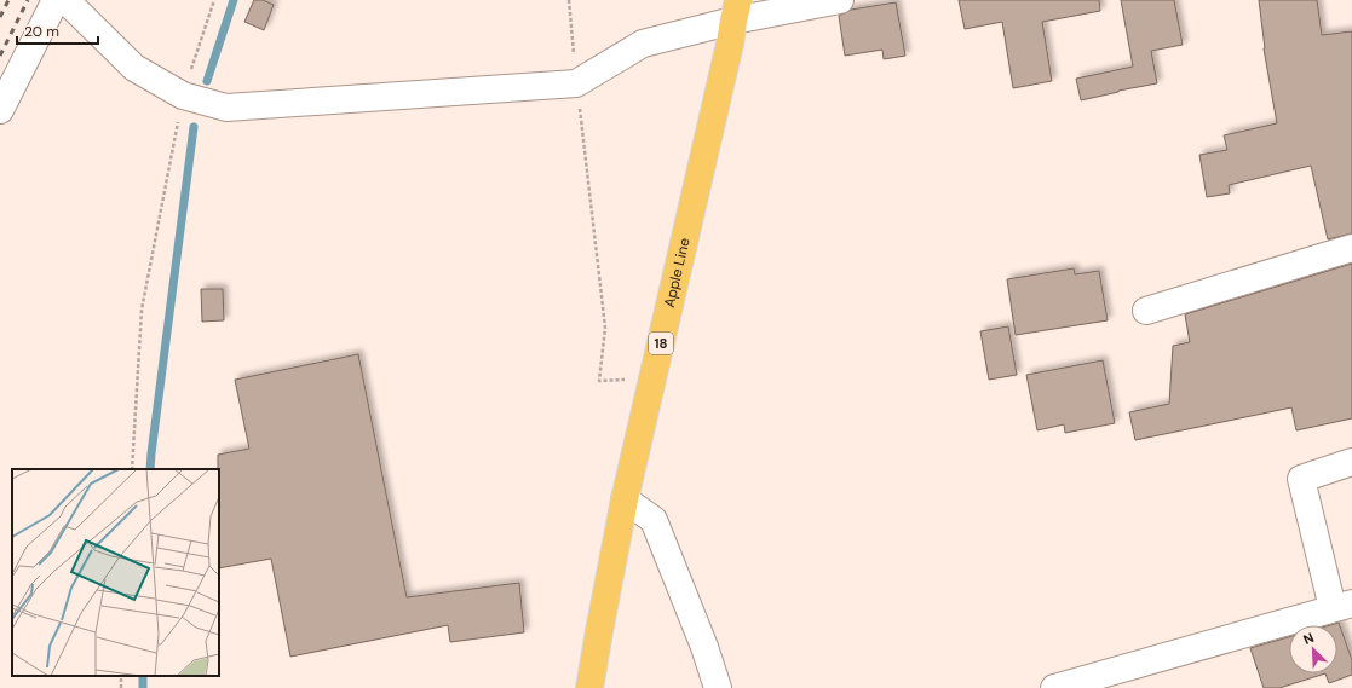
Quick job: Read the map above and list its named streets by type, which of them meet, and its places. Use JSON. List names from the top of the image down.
{
  "streets": {
    "highway": ["Apple Line", "18"]
  },
  "scale_bar": "20 m",
  "north": "top left"
}
